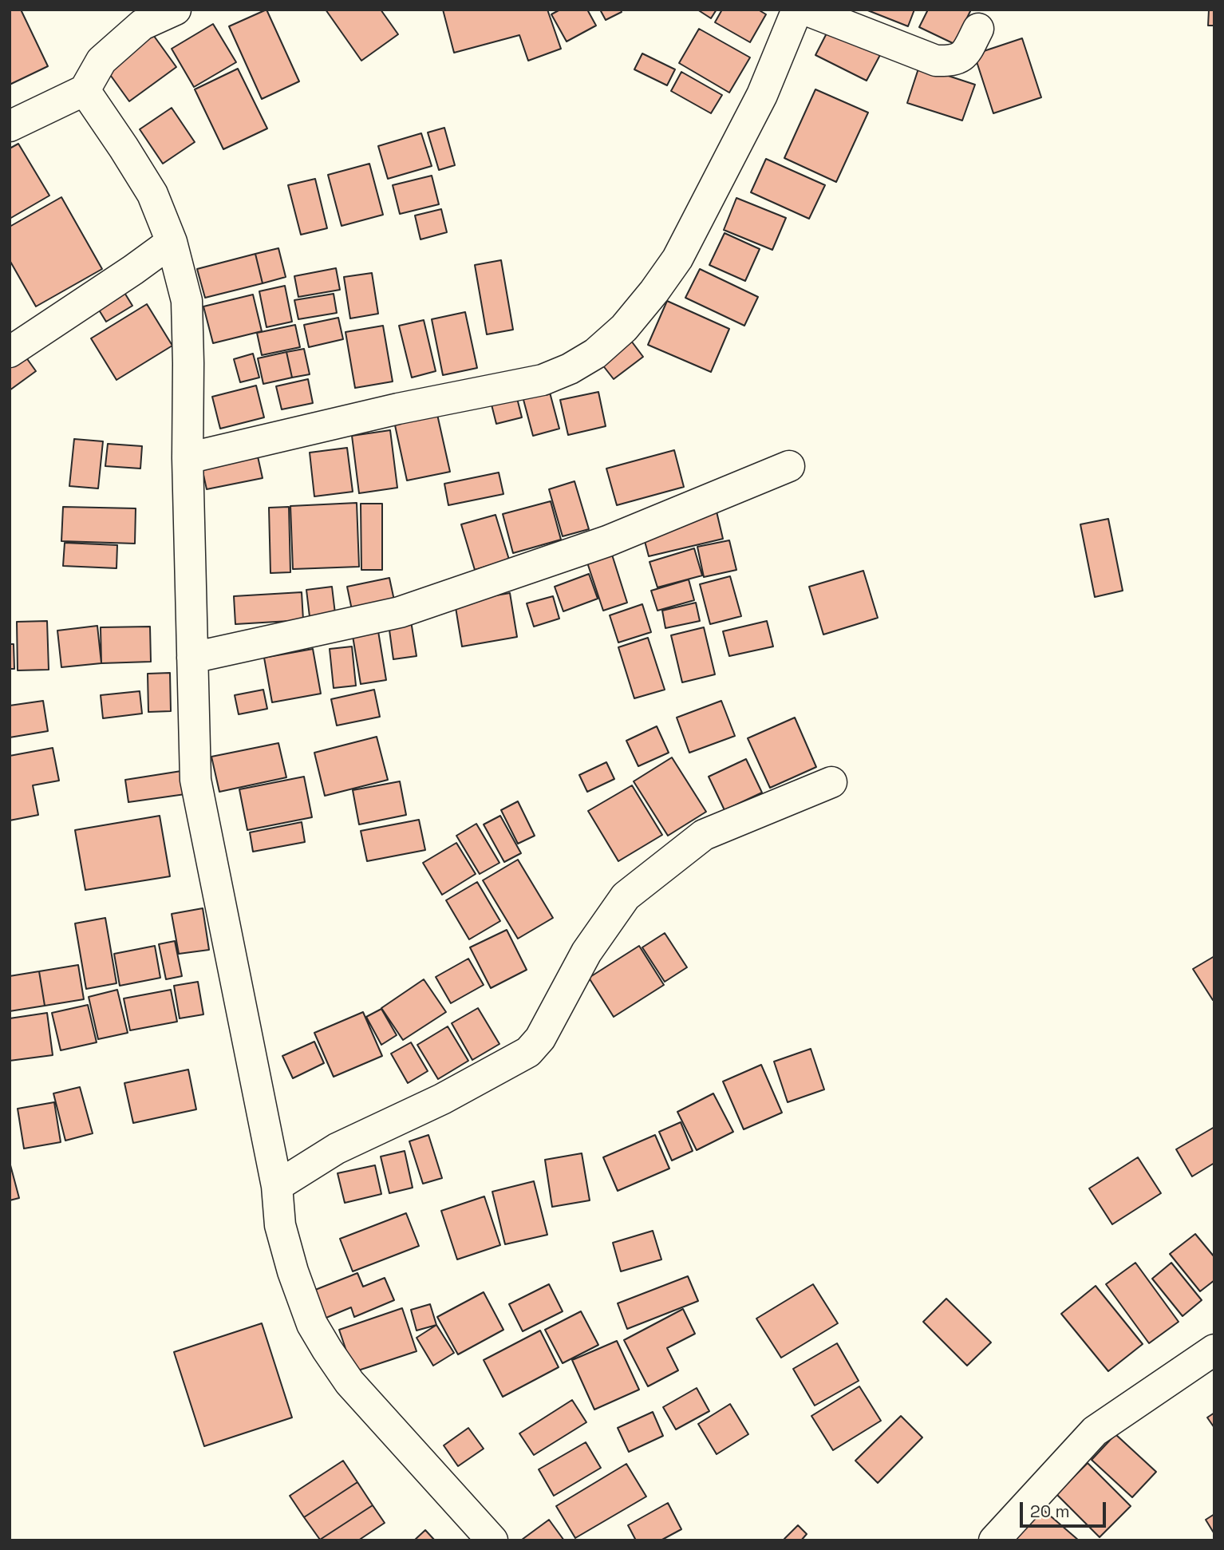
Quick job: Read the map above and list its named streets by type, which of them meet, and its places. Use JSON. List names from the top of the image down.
{
  "scale_bar": "20 m"
}
